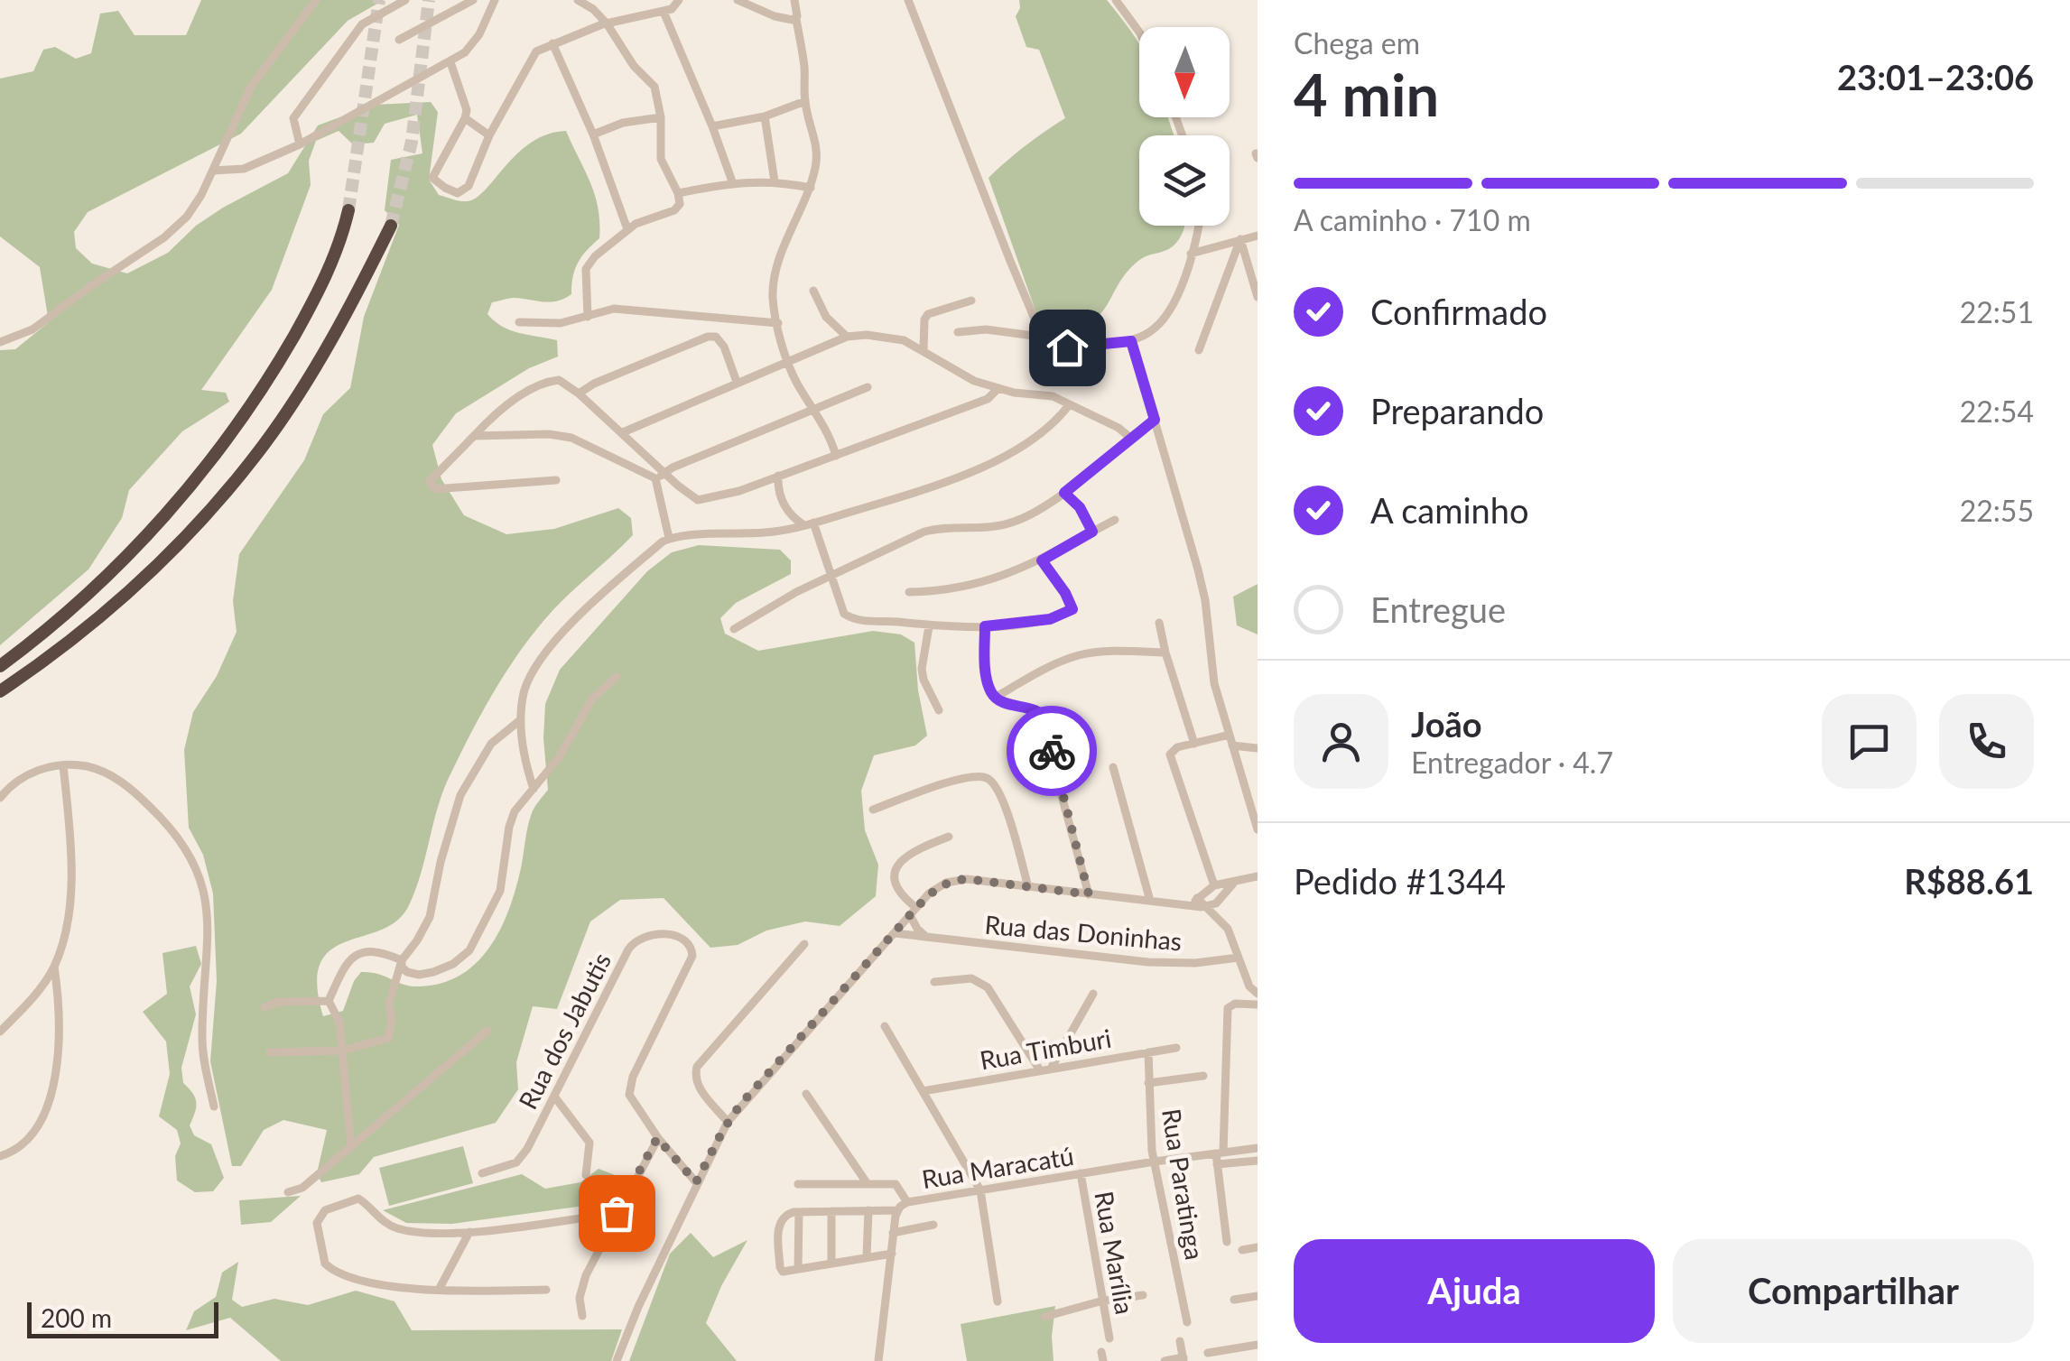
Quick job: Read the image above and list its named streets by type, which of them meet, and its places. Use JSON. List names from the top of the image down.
{
  "streets": {
    "street": [
      "Rua das Doninhas",
      "Rua dos Jabutis",
      "Rua Timburi",
      "Rua Maracatú",
      "Rua Paratinga",
      "Rua Marília"
    ]
  },
  "crossings": [
    ["Rua Timburi", "Rua Paratinga"],
    ["Rua Maracatú", "Rua Paratinga"],
    ["Rua Maracatú", "Rua Marília"]
  ],
  "scale_bar": "200 m",
  "north": "bottom",
  "page": {
    "heading": ["4 min", "Chega em", "23:01–23:06"],
    "panel": [
      "João",
      "Entregador · 4.7",
      "Pedido #1344",
      "R$88.61"
    ],
    "bar": "A caminho · 710 m",
    "list": [
      ["Confirmado", "22:51"],
      ["Preparando", "22:54"],
      ["A caminho", "22:55"],
      "Entregue"
    ],
    "buttons": ["Ajuda", "Compartilhar"],
    "scale": "200 m"
  }
}
